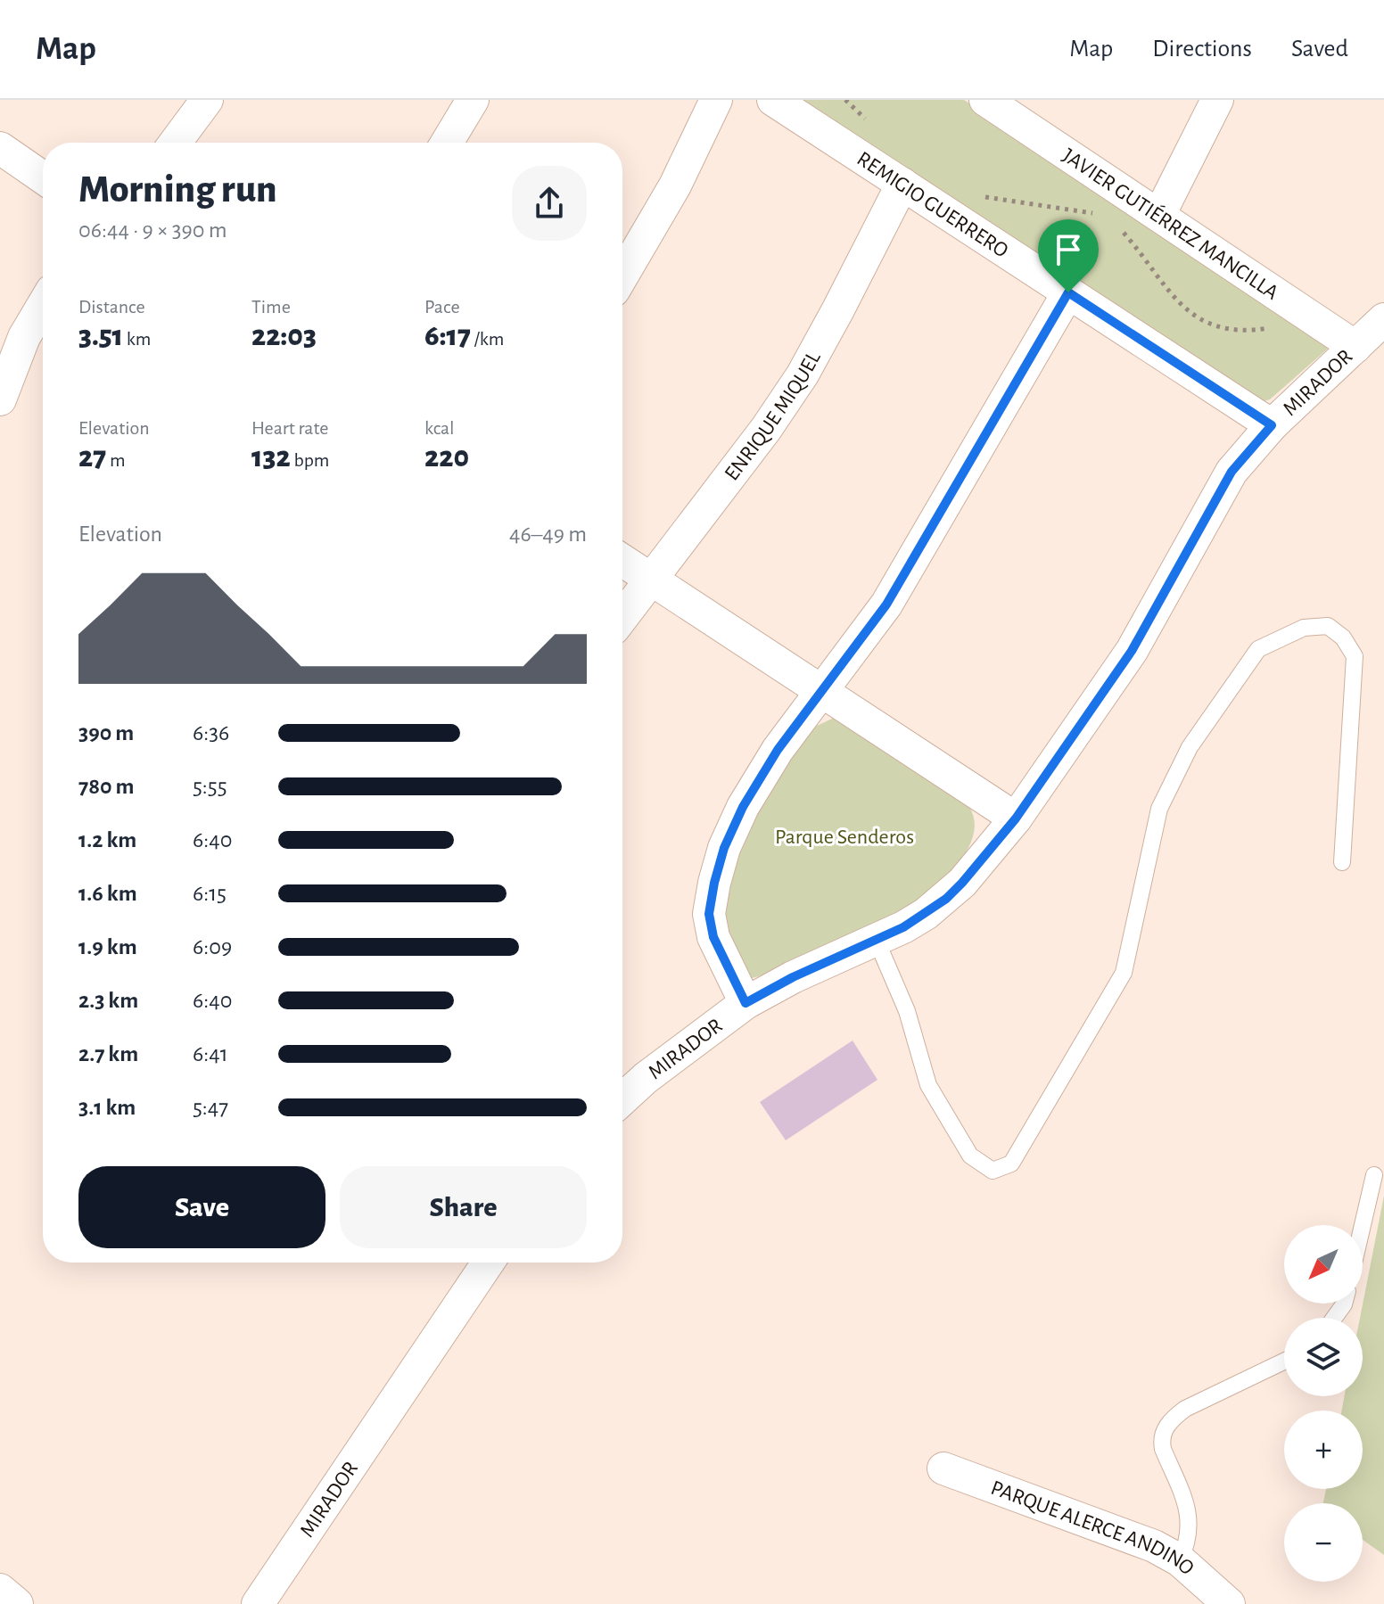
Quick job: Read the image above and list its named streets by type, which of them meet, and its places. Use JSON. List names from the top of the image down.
{
  "streets": {
    "street": [
      "REMIGIO GUERRERO",
      "JAVIER GUTIÉRREZ MANCILLA",
      "MIRADOR",
      "ENRIQUE MIQUEL",
      "PARQUE ALERCE ANDINO"
    ]
  },
  "crossings": [
    ["REMIGIO GUERRERO", "MIRADOR"],
    ["REMIGIO GUERRERO", "ENRIQUE MIQUEL"],
    ["JAVIER GUTIÉRREZ MANCILLA", "MIRADOR"]
  ],
  "parks": ["Parque Senderos"],
  "north": "bottom left",
  "page": {
    "header": "Map",
    "nav": ["Map", "Directions", "Saved"],
    "heading": ["Morning run", "06:44 · 9 × 390 m"],
    "stats": [
      ["Distance", "3.51 km"],
      ["Time", "22:03"],
      ["Pace", "6:17 /km"],
      ["Elevation", "27 m"],
      ["Heart rate", "132 bpm"],
      ["kcal", "220"]
    ],
    "chart": ["Elevation", "46–49 m"],
    "list": [
      {
        "name": "390 m",
        "note": "6:36"
      },
      {
        "name": "780 m",
        "note": "5:55"
      },
      {
        "name": "1.2 km",
        "note": "6:40"
      },
      {
        "name": "1.6 km",
        "note": "6:15"
      },
      {
        "name": "1.9 km",
        "note": "6:09"
      },
      {
        "name": "2.3 km",
        "note": "6:40"
      },
      {
        "name": "2.7 km",
        "note": "6:41"
      },
      {
        "name": "3.1 km",
        "note": "5:47"
      }
    ],
    "buttons": ["Save", "Share"],
    "map_buttons": ["+", "−"]
  }
}
